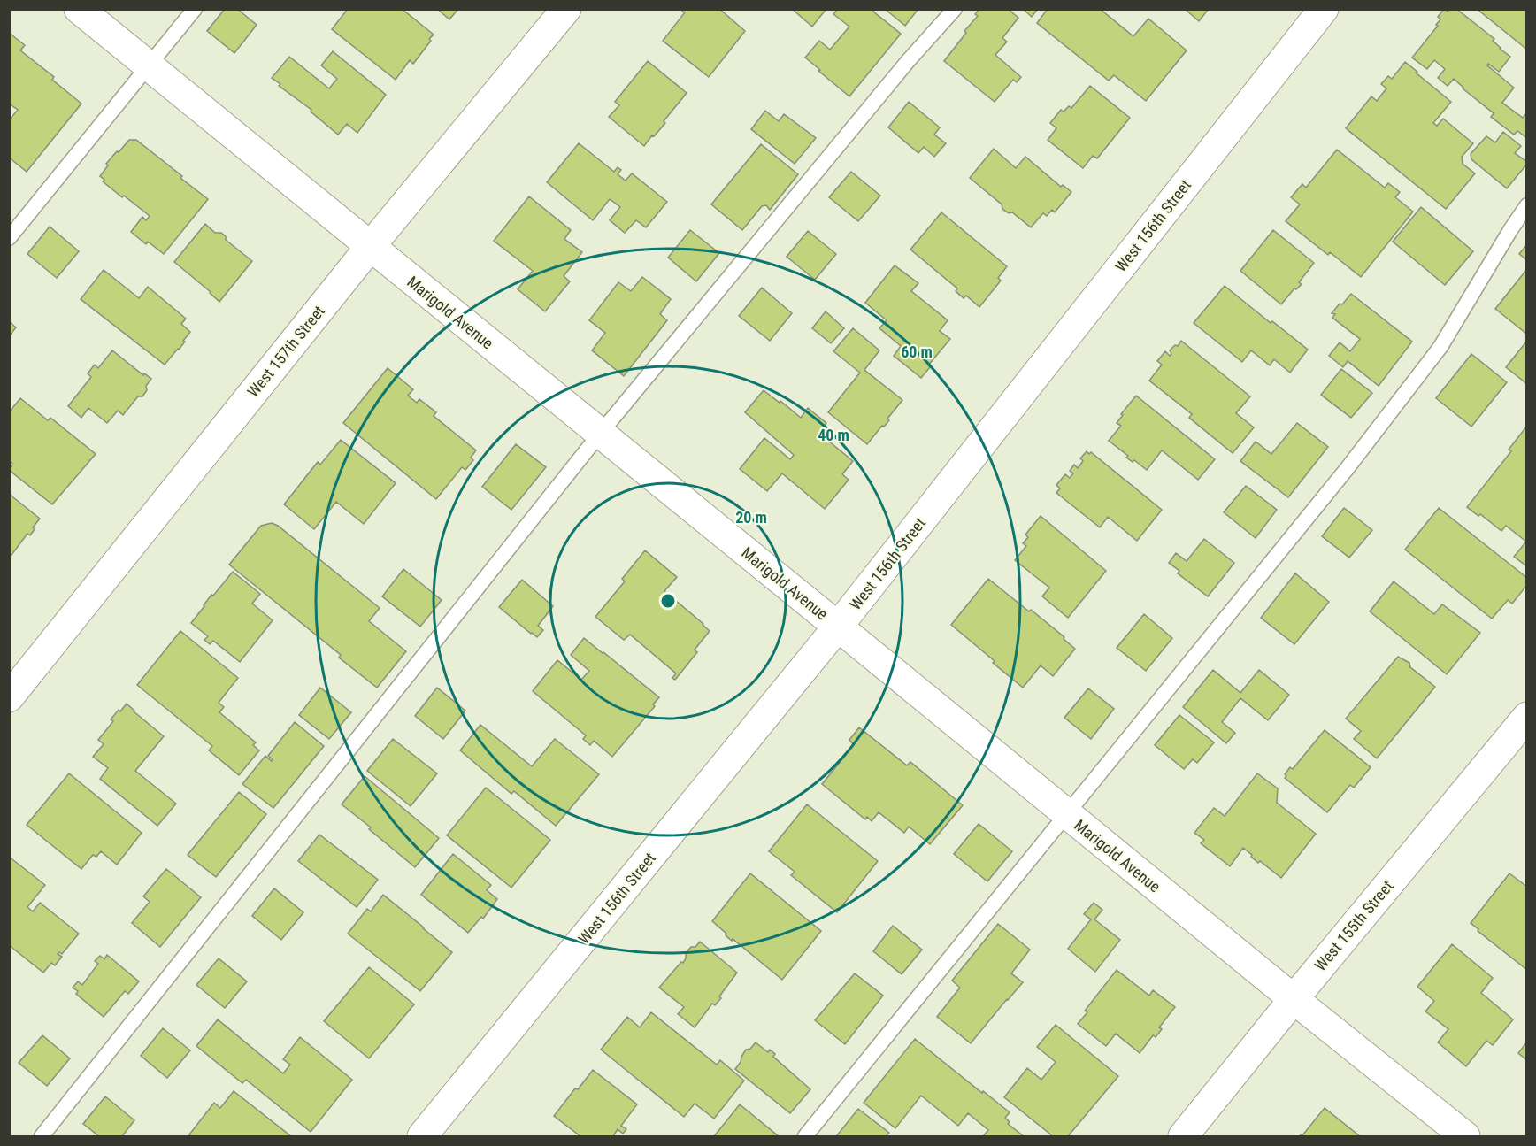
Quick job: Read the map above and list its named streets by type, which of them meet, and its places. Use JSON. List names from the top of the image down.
{
  "streets": {
    "street": [
      "West 156th Street",
      "Marigold Avenue",
      "West 157th Street",
      "West 155th Street"
    ]
  },
  "crossings": [
    ["West 156th Street", "Marigold Avenue"],
    ["Marigold Avenue", "West 157th Street"],
    ["Marigold Avenue", "West 155th Street"]
  ],
  "rings": ["60 m", "40 m", "20 m"]
}
